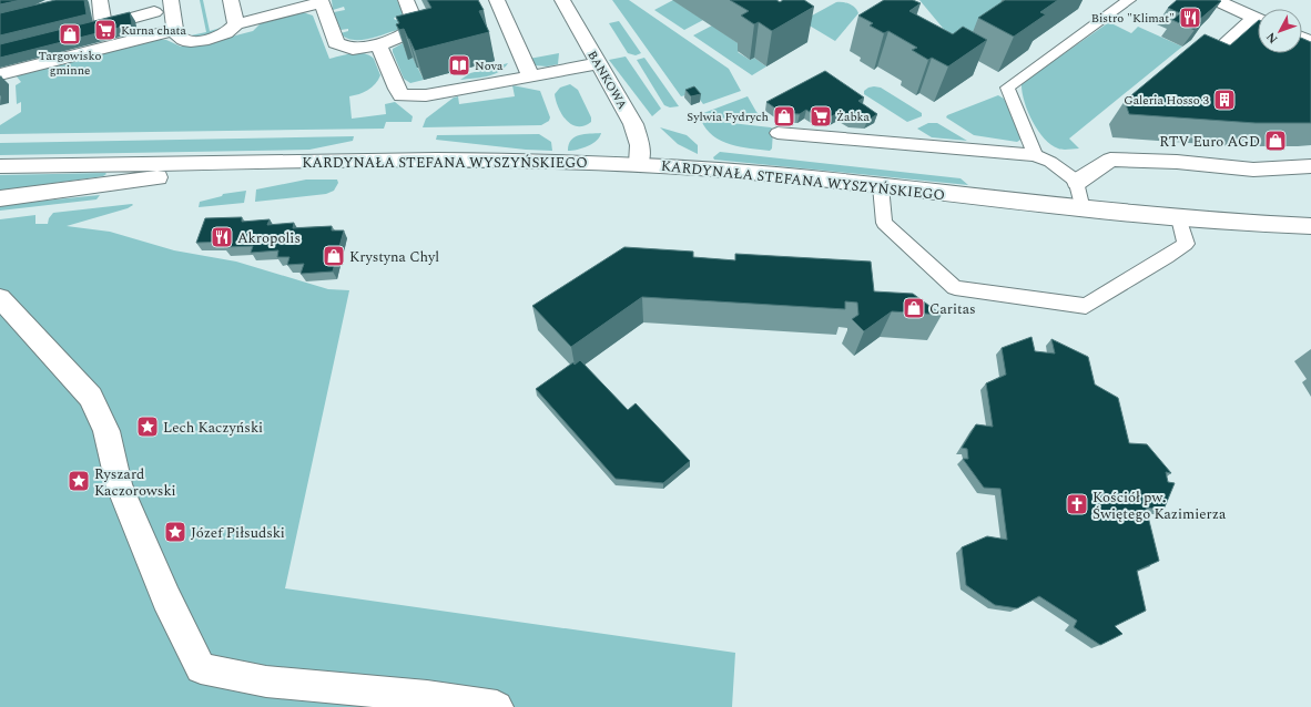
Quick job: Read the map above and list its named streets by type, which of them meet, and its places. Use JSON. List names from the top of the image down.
{
  "streets": {
    "street": ["BANKOWA", "KARDYNAŁA STEFANA WYSZYŃSKIEGO"]
  },
  "crossings": [
    ["BANKOWA", "KARDYNAŁA STEFANA WYSZYŃSKIEGO"]
  ],
  "places": {
    "restaurant": ["Bistro \"Klimat\"", "Akropolis"],
    "supermarket": ["Kurna chata", "Żabka"],
    "shop": [
      "Targowisko gminne",
      "Sylwia Fydrych",
      "RTV Euro AGD",
      "Krystyna Chyl",
      "Caritas"
    ],
    "library": ["Nova"],
    "building": ["Galeria Hosso 3"],
    "place": ["Lech Kaczyński", "Ryszard Kaczorowski", "Józef Piłsudski"],
    "church": ["Kościół pw. Świętego Kazimierza"]
  },
  "north": "bottom left"
}
